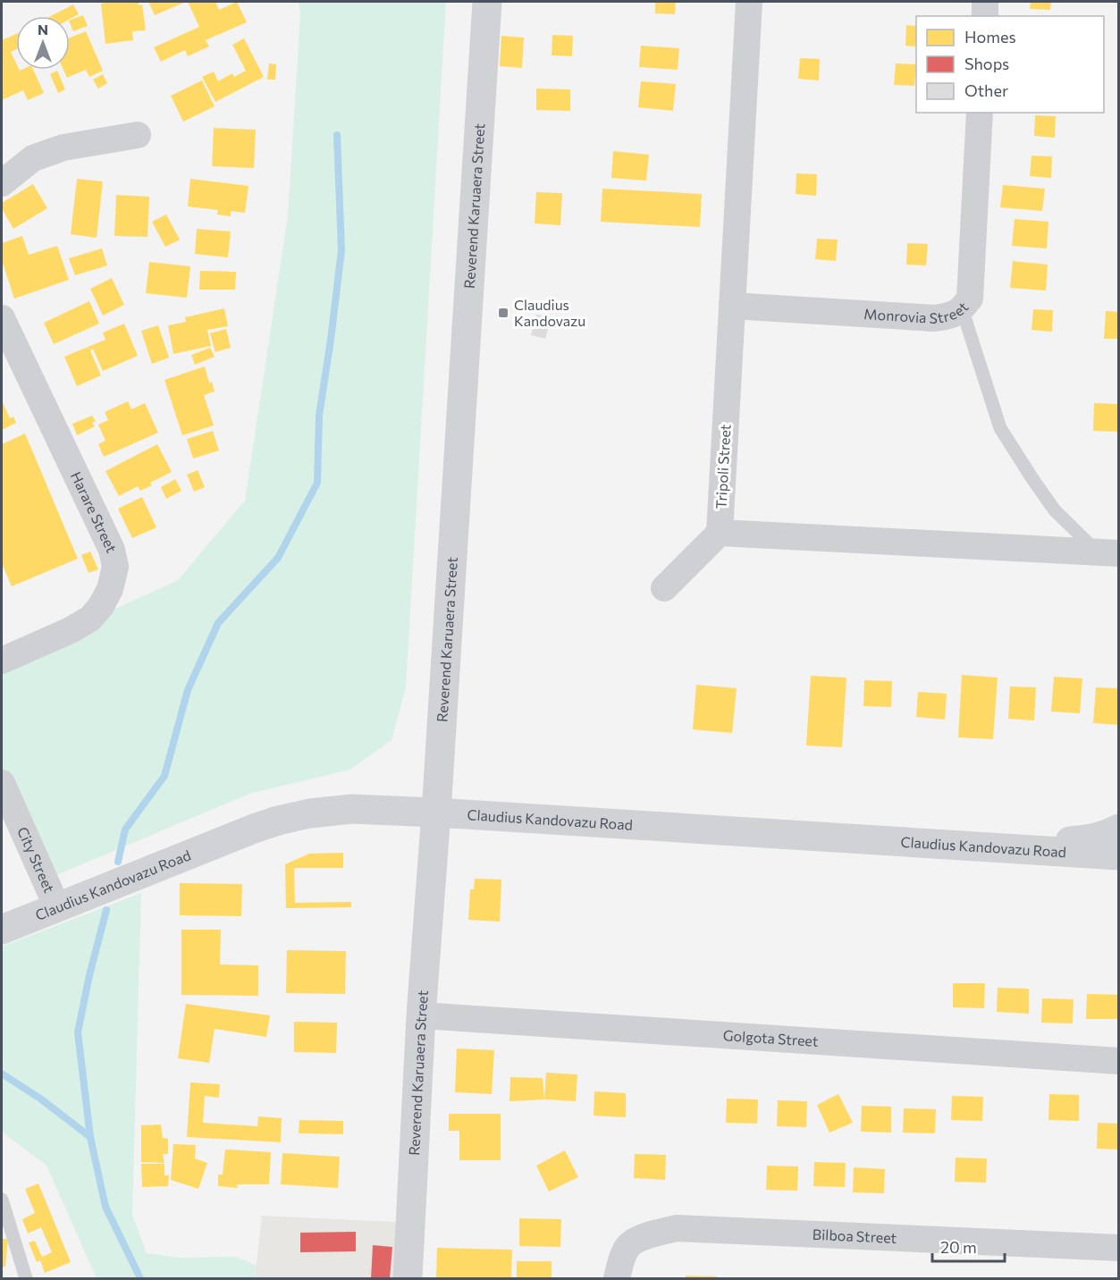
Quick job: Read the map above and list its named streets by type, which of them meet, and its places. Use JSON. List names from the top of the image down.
{
  "streets": {
    "street": [
      "Reverend Karuaera Street",
      "Monrovia Street",
      "Tripoli Street",
      "Harare Street",
      "Claudius Kandovazu Road",
      "City Street",
      "Golgota Street",
      "Bilboa Street"
    ]
  },
  "crossings": [
    ["Reverend Karuaera Street", "Claudius Kandovazu Road"],
    ["Reverend Karuaera Street", "Golgota Street"],
    ["Monrovia Street", "Tripoli Street"],
    ["Claudius Kandovazu Road", "City Street"]
  ],
  "places": {
    "transit": ["Claudius Kandovazu"]
  },
  "legend": ["Homes", "Shops", "Other"],
  "scale_bar": "20 m",
  "north": "top"
}
